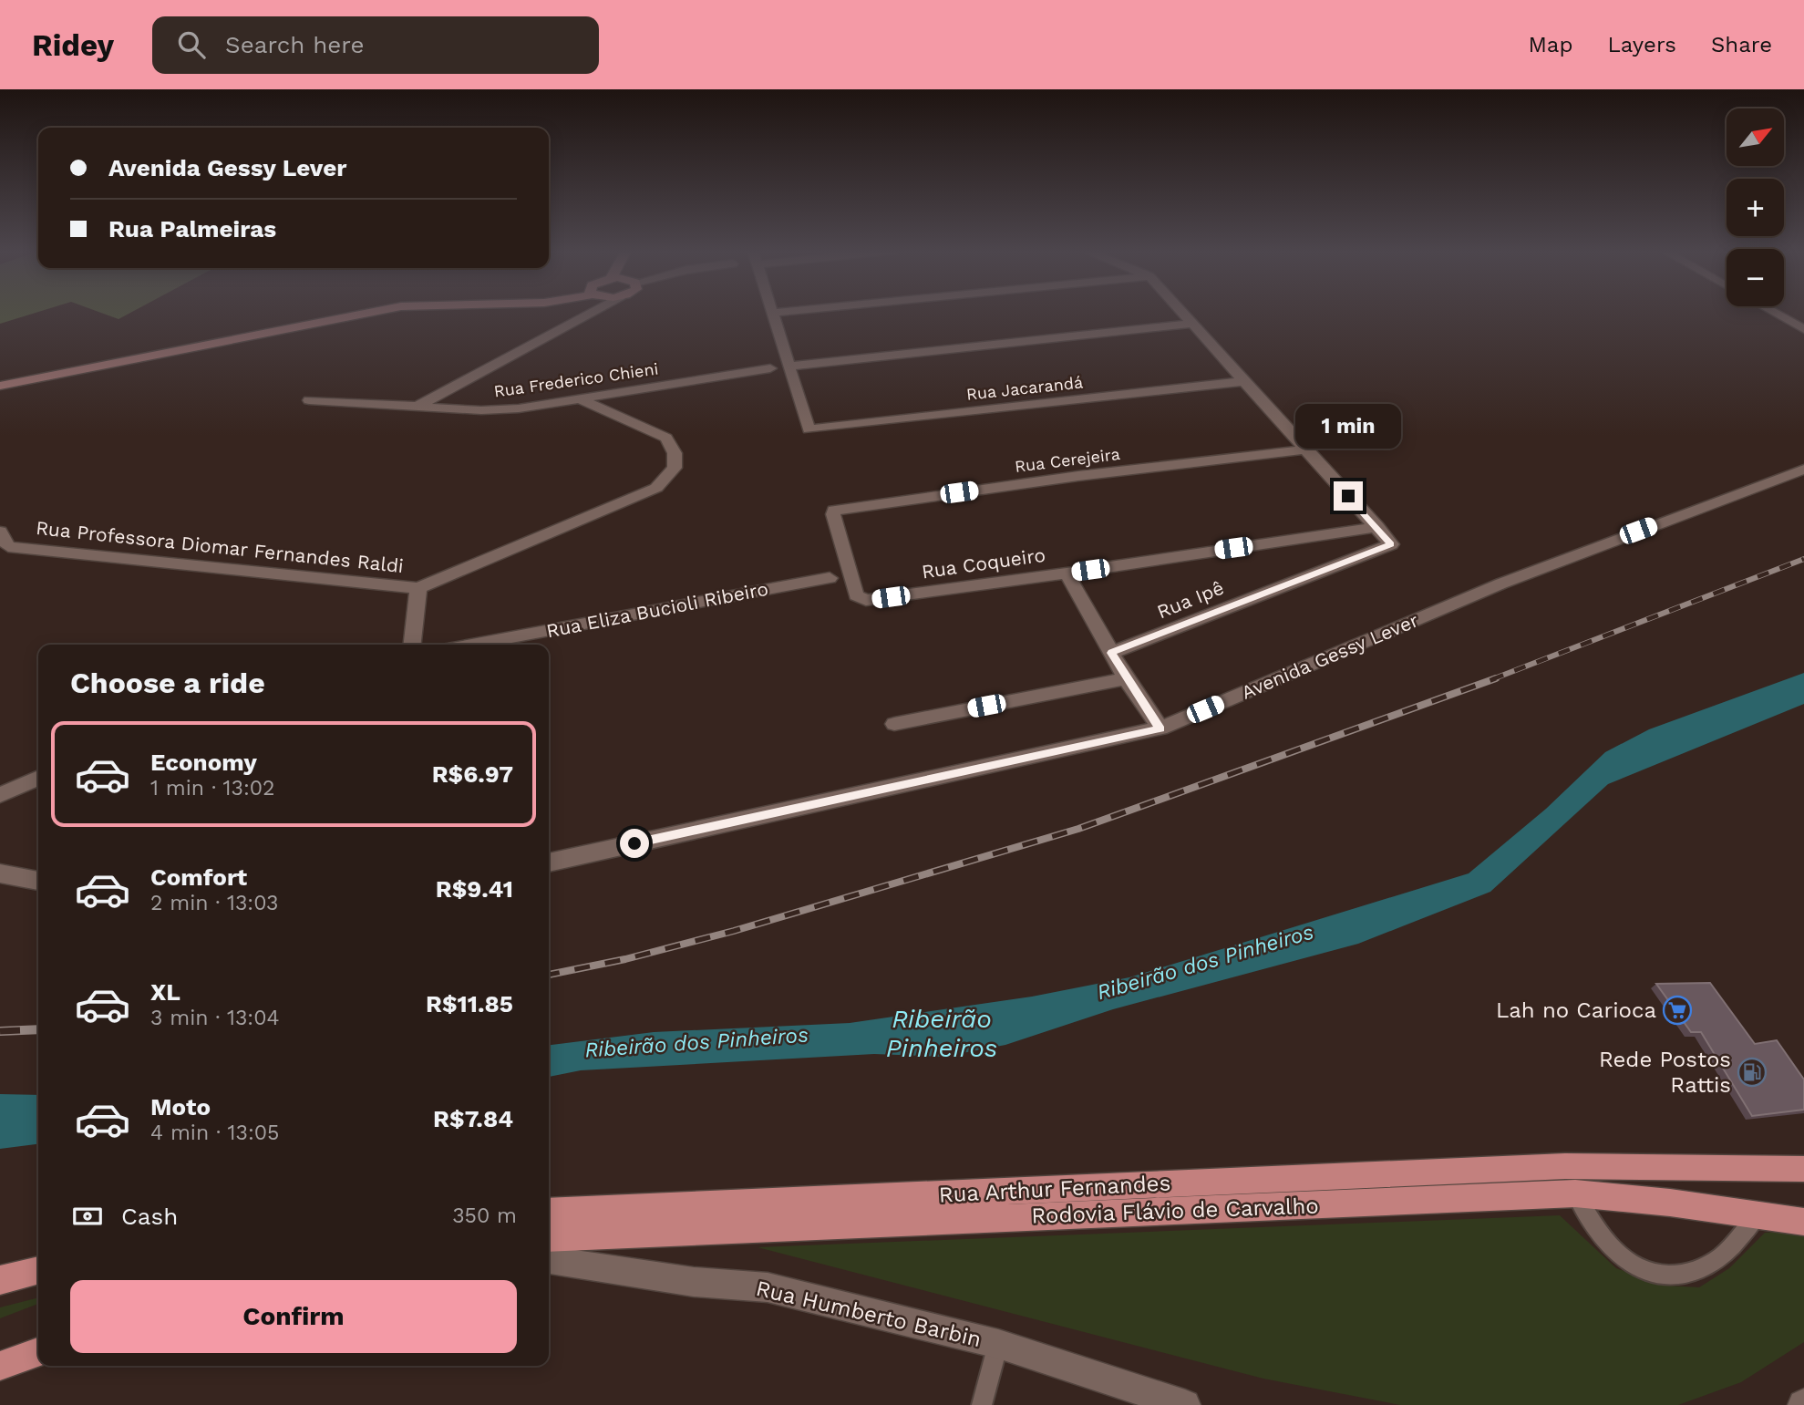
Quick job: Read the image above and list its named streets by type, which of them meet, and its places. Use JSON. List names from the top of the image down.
{
  "streets": {
    "main road": ["Rua Arthur Fernandes", "Rodovia Flávio de Carvalho"],
    "street": [
      "Rua Frederico Chieni",
      "Rua Jacarandá",
      "Rua Cerejeira",
      "Rua Professora Diomar Fernandes Raldi",
      "Rua Coqueiro",
      "Rua Ipê",
      "Rua Eliza Bucioli Ribeiro",
      "Avenida Gessy Lever",
      "Rua Humberto Barbin"
    ]
  },
  "crossings": [
    ["Rua Frederico Chieni", "Rua Professora Diomar Fernandes Raldi"],
    ["Rua Cerejeira", "Rua Coqueiro"],
    ["Rua Coqueiro", "Rua Ipê"]
  ],
  "water": ["Ribeirão dos Pinheiros", "Ribeirão Pinheiros"],
  "places": {
    "supermarket": ["Lah no Carioca"],
    "fuel station": ["Rede Postos Rattis"]
  },
  "north": "top right",
  "page": {
    "header": "Ridey",
    "search": "Search here",
    "nav": ["Map", "Layers", "Share"],
    "map_buttons": ["+", "−"],
    "banner": ["Avenida Gessy Lever", "Rua Palmeiras"],
    "bubble": "1 min",
    "heading": "Choose a ride",
    "list": [
      {
        "name": "Economy",
        "note": "1 min · 13:02",
        "value": "R$6.97"
      },
      {
        "name": "Comfort",
        "note": "2 min · 13:03",
        "value": "R$9.41"
      },
      {
        "name": "XL",
        "note": "3 min · 13:04",
        "value": "R$11.85"
      },
      {
        "name": "Moto",
        "note": "4 min · 13:05",
        "value": "R$7.84"
      }
    ],
    "pay": ["Cash", "350 m"],
    "buttons": "Confirm"
  }
}
